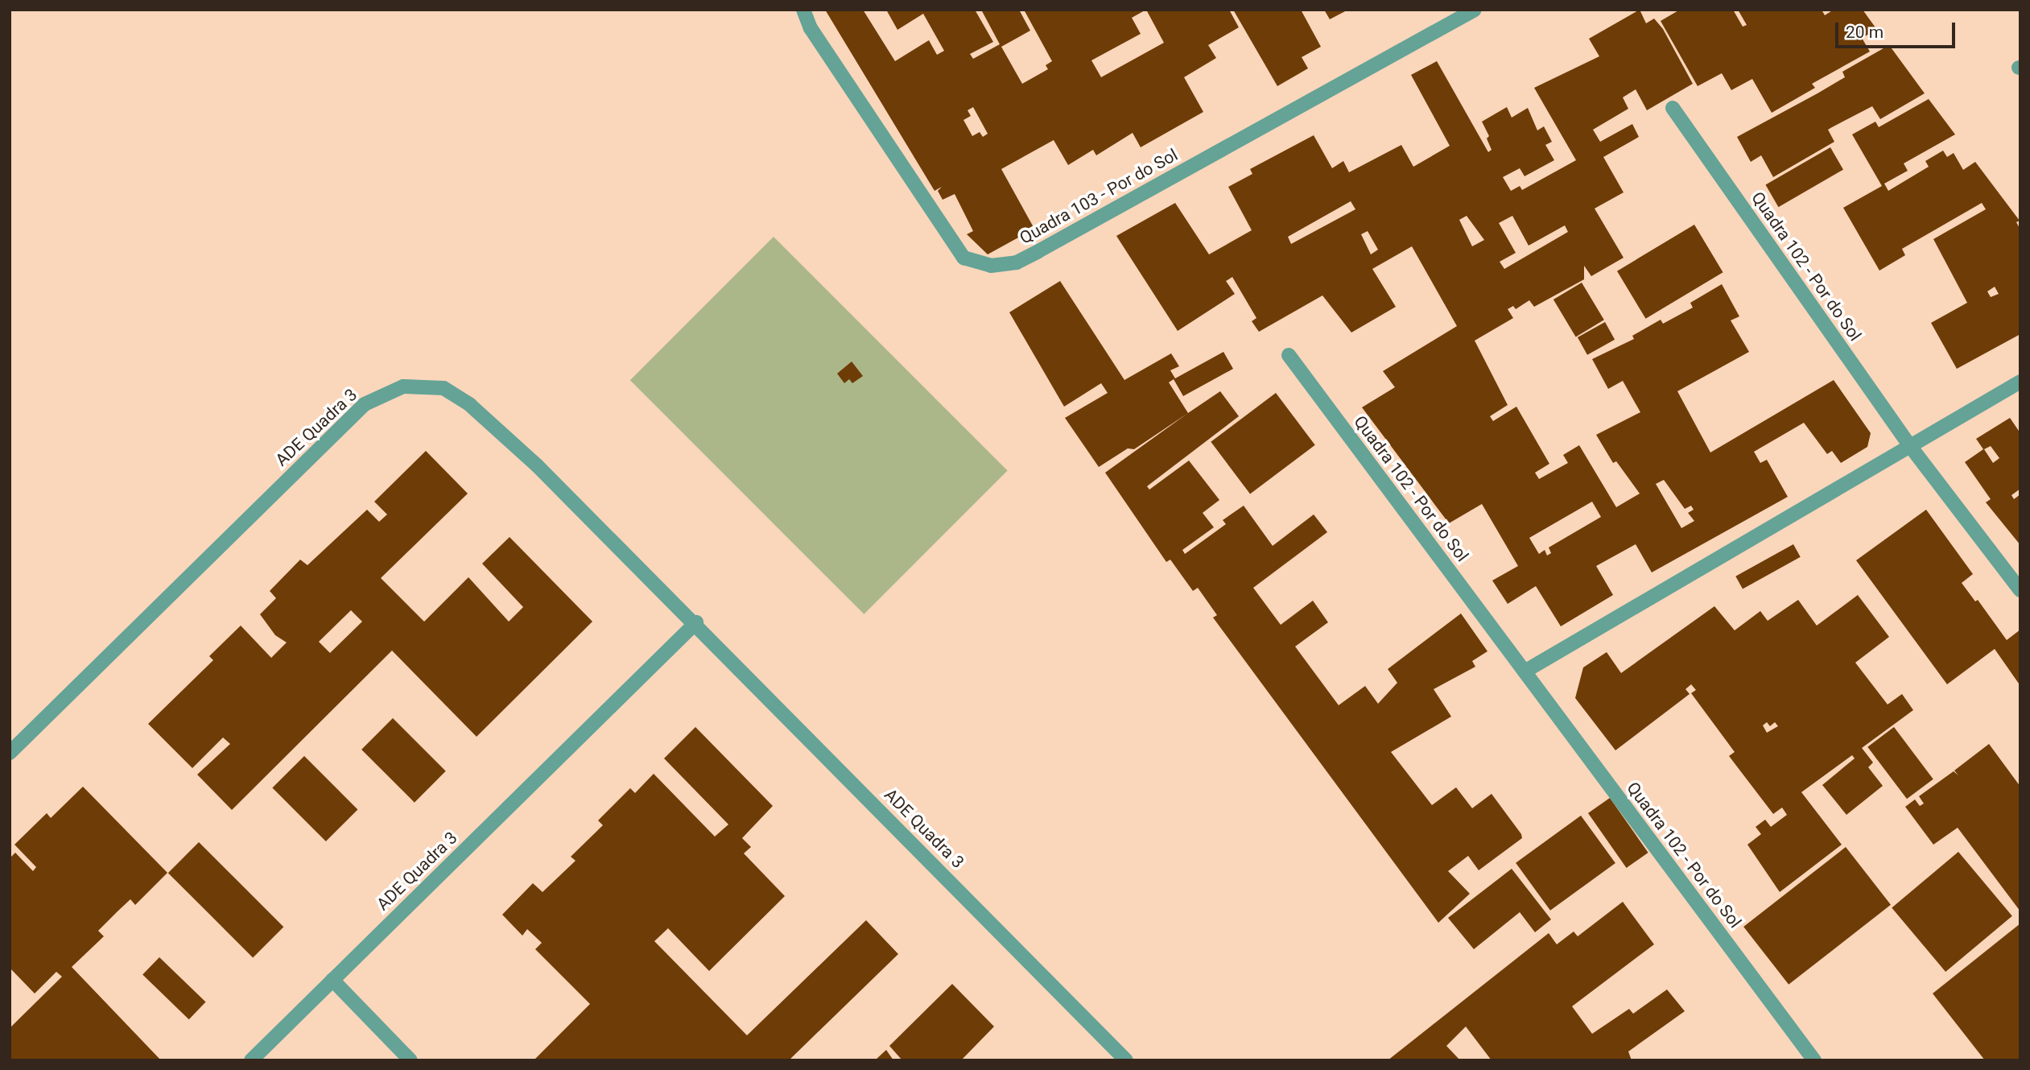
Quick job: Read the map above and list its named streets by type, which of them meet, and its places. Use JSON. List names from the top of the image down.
{
  "streets": {
    "street": ["Quadra 103 - Por do Sol", "Quadra 102 - Por do Sol", "ADE Quadra 3"]
  },
  "scale_bar": "20 m"
}
